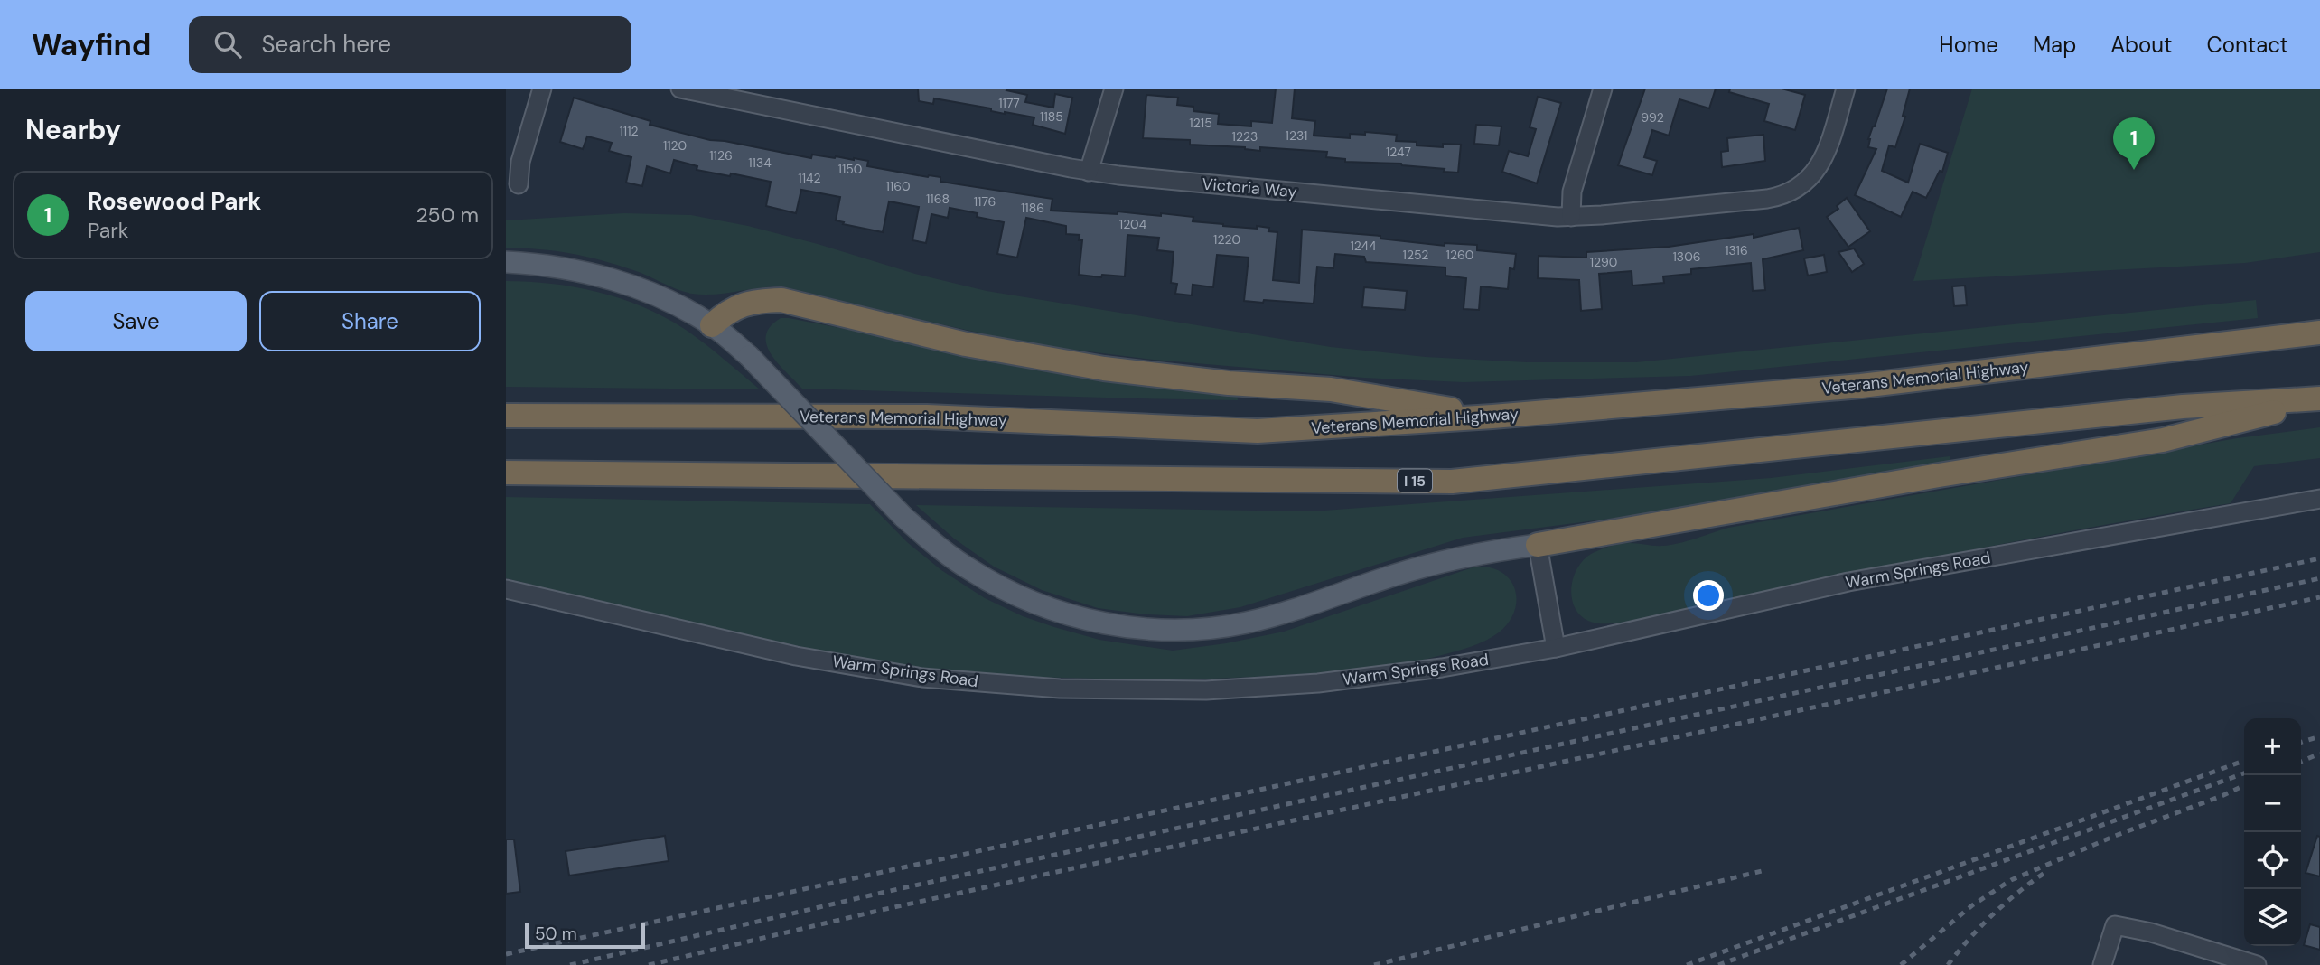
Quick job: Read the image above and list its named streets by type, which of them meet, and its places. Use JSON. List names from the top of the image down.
{
  "streets": {
    "highway": ["Veterans Memorial Highway", "I 15"],
    "street": ["Victoria Way", "Warm Springs Road"]
  },
  "house_numbers": [
    "1177",
    "1185",
    "992",
    "1215",
    "1112",
    "1231",
    "1223",
    "1120",
    "1247",
    "1126",
    "1134",
    "1150",
    "1142",
    "1160",
    "1168",
    "1176",
    "1186",
    "1204",
    "1220",
    "1244",
    "1316",
    "1252",
    "1260",
    "1306",
    "1290"
  ],
  "scale_bar": "50 m",
  "page": {
    "header": "Wayfind",
    "search": "Search here",
    "nav": [
      "Home",
      "Map",
      "About",
      "Contact"
    ],
    "heading": "Nearby",
    "pins": "1",
    "list": [
      {
        "mark": "1",
        "name": "Rosewood Park",
        "note": "Park",
        "value": "250 m"
      }
    ],
    "buttons": ["Save", "Share"],
    "map_buttons": ["+", "−"],
    "scale": "50 m"
  }
}
